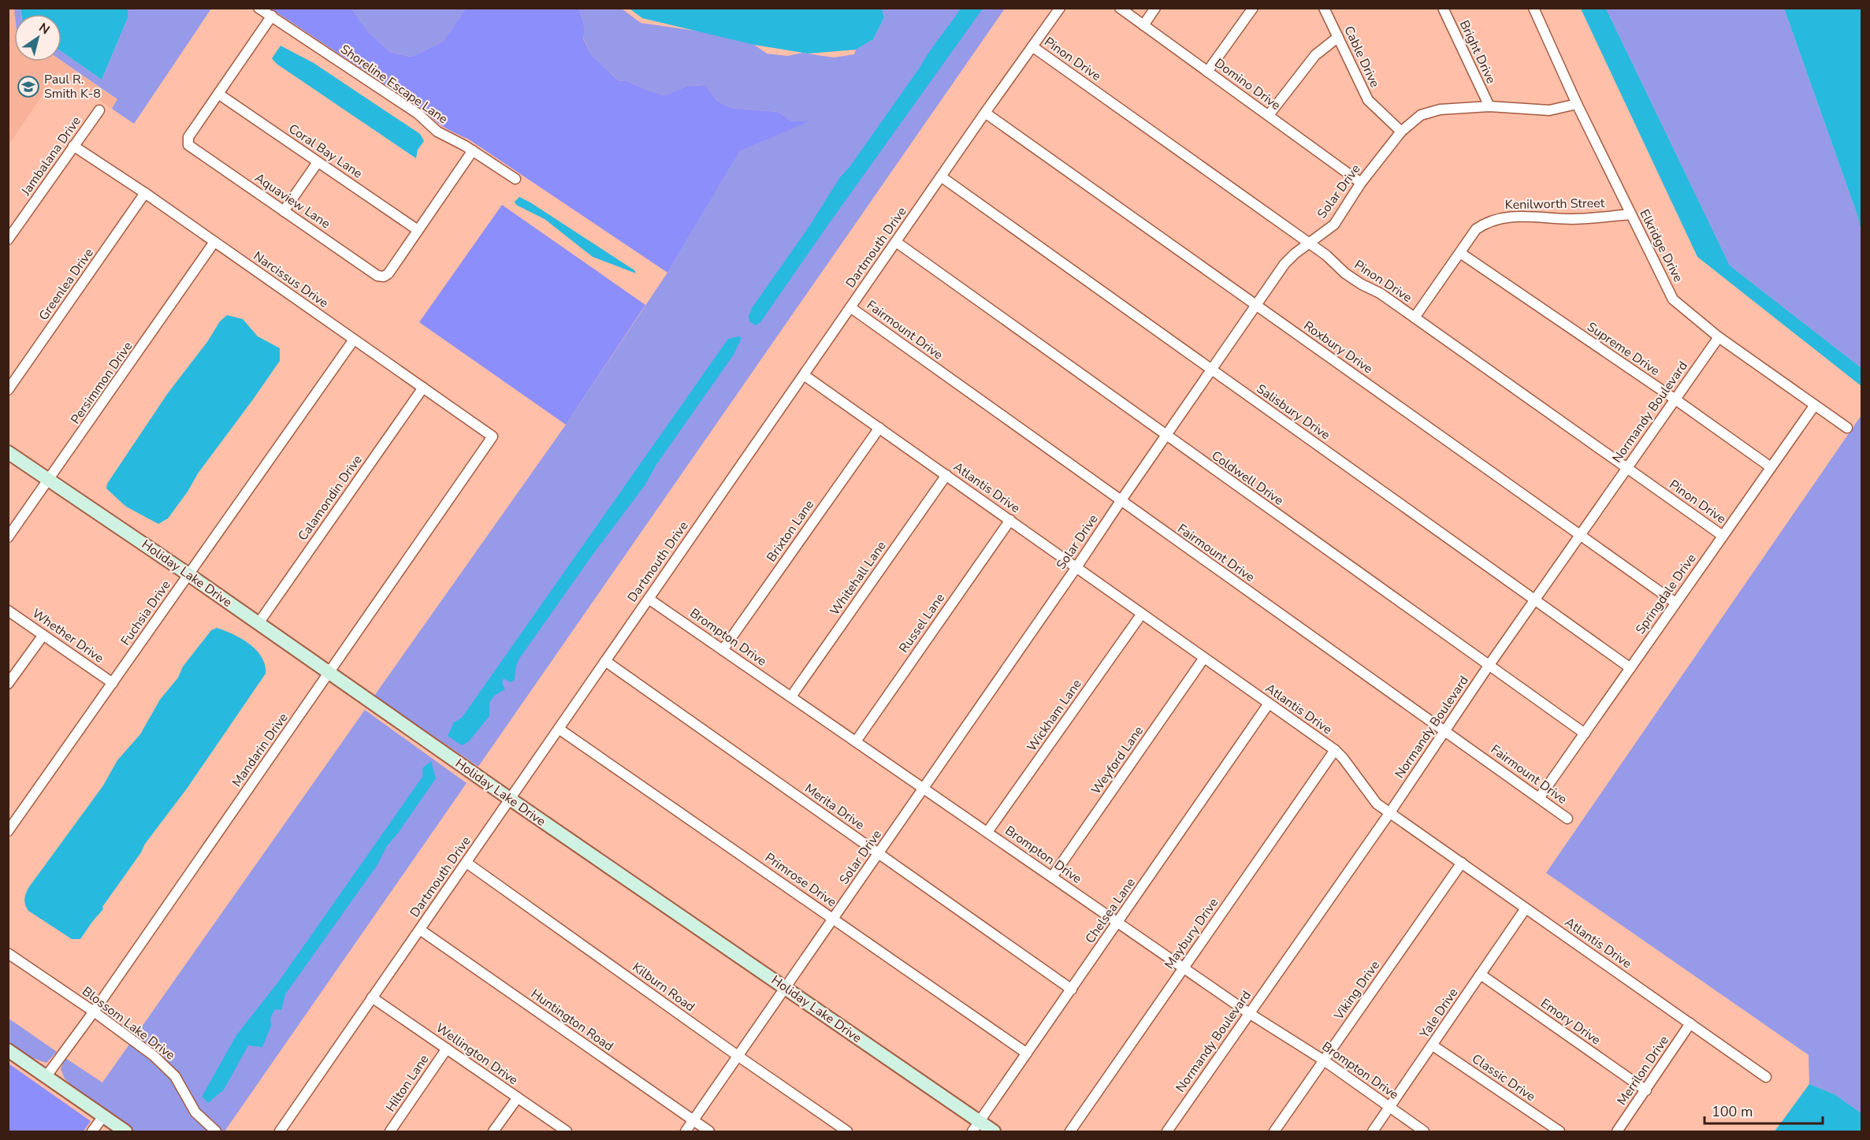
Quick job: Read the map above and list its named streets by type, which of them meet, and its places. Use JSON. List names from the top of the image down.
{
  "streets": {
    "street": [
      "Bright Drive",
      "Cable Drive",
      "Pinon Drive",
      "Shoreline Escape Lane",
      "Domino Drive",
      "Coral Bay Lane",
      "Jambalana Drive",
      "Solar Drive",
      "Aquaview Lane",
      "Kenilworth Street",
      "Elkridge Drive",
      "Dartmouth Drive",
      "Narcissus Drive",
      "Greenlea Drive",
      "Fairmount Drive",
      "Roxbury Drive",
      "Supreme Drive",
      "Persimmon Drive",
      "Salisbury Drive",
      "Normandy Boulevard",
      "Coldwell Drive",
      "Atlantis Drive",
      "Calamondin Drive",
      "Brixton Lane",
      "Holiday Lake Drive",
      "Whitehall Lane",
      "Springdale Drive",
      "Fuchsia Drive",
      "Russel Lane",
      "Whether Drive",
      "Brompton Drive",
      "Wickham Lane",
      "Mandarin Drive",
      "Weyford Lane",
      "Merita Drive",
      "Primrose Drive",
      "Chelsea Lane",
      "Maybury Drive",
      "Kilburn Road",
      "Viking Drive",
      "Yale Drive",
      "Huntington Road",
      "Emory Drive",
      "Blossom Lake Drive",
      "Wellington Drive",
      "Merrilon Drive",
      "Classic Drive",
      "Hilton Lane"
    ]
  },
  "crossings": [
    ["Bright Drive", "Solar Drive"],
    ["Cable Drive", "Solar Drive"],
    ["Pinon Drive", "Solar Drive"],
    ["Pinon Drive", "Kenilworth Street"],
    ["Pinon Drive", "Dartmouth Drive"],
    ["Pinon Drive", "Normandy Boulevard"],
    ["Pinon Drive", "Springdale Drive"],
    ["Shoreline Escape Lane", "Aquaview Lane"],
    ["Domino Drive", "Solar Drive"],
    ["Coral Bay Lane", "Aquaview Lane"],
    ["Jambalana Drive", "Narcissus Drive"],
    ["Solar Drive", "Elkridge Drive"],
    ["Solar Drive", "Fairmount Drive"],
    ["Solar Drive", "Roxbury Drive"],
    ["Solar Drive", "Salisbury Drive"],
    ["Solar Drive", "Coldwell Drive"],
    ["Solar Drive", "Atlantis Drive"],
    ["Solar Drive", "Holiday Lake Drive"],
    ["Solar Drive", "Brompton Drive"],
    ["Solar Drive", "Merita Drive"],
    ["Solar Drive", "Primrose Drive"],
    ["Solar Drive", "Kilburn Road"],
    ["Solar Drive", "Huntington Road"],
    ["Kenilworth Street", "Elkridge Drive"],
    ["Kenilworth Street", "Supreme Drive"],
    ["Elkridge Drive", "Normandy Boulevard"],
    ["Elkridge Drive", "Springdale Drive"],
    ["Dartmouth Drive", "Fairmount Drive"],
    ["Dartmouth Drive", "Roxbury Drive"],
    ["Dartmouth Drive", "Salisbury Drive"],
    ["Dartmouth Drive", "Coldwell Drive"],
    ["Dartmouth Drive", "Atlantis Drive"],
    ["Dartmouth Drive", "Holiday Lake Drive"],
    ["Dartmouth Drive", "Brompton Drive"],
    ["Dartmouth Drive", "Merita Drive"],
    ["Dartmouth Drive", "Primrose Drive"],
    ["Dartmouth Drive", "Kilburn Road"],
    ["Dartmouth Drive", "Huntington Road"],
    ["Dartmouth Drive", "Wellington Drive"],
    ["Narcissus Drive", "Greenlea Drive"],
    ["Narcissus Drive", "Persimmon Drive"],
    ["Narcissus Drive", "Calamondin Drive"],
    ["Narcissus Drive", "Fuchsia Drive"],
    ["Narcissus Drive", "Mandarin Drive"],
    ["Fairmount Drive", "Normandy Boulevard"],
    ["Fairmount Drive", "Springdale Drive"],
    ["Roxbury Drive", "Normandy Boulevard"],
    ["Roxbury Drive", "Springdale Drive"],
    ["Supreme Drive", "Normandy Boulevard"],
    ["Supreme Drive", "Springdale Drive"],
    ["Persimmon Drive", "Holiday Lake Drive"],
    ["Salisbury Drive", "Normandy Boulevard"],
    ["Salisbury Drive", "Springdale Drive"],
    ["Normandy Boulevard", "Coldwell Drive"],
    ["Normandy Boulevard", "Atlantis Drive"],
    ["Normandy Boulevard", "Brompton Drive"],
    ["Coldwell Drive", "Springdale Drive"],
    ["Atlantis Drive", "Brixton Lane"],
    ["Atlantis Drive", "Whitehall Lane"],
    ["Atlantis Drive", "Russel Lane"],
    ["Atlantis Drive", "Wickham Lane"],
    ["Atlantis Drive", "Weyford Lane"],
    ["Atlantis Drive", "Chelsea Lane"],
    ["Atlantis Drive", "Maybury Drive"],
    ["Atlantis Drive", "Viking Drive"],
    ["Atlantis Drive", "Yale Drive"],
    ["Atlantis Drive", "Merrilon Drive"],
    ["Calamondin Drive", "Holiday Lake Drive"],
    ["Brixton Lane", "Brompton Drive"],
    ["Holiday Lake Drive", "Fuchsia Drive"],
    ["Holiday Lake Drive", "Mandarin Drive"],
    ["Holiday Lake Drive", "Chelsea Lane"],
    ["Whitehall Lane", "Brompton Drive"],
    ["Fuchsia Drive", "Whether Drive"],
    ["Russel Lane", "Brompton Drive"],
    ["Brompton Drive", "Wickham Lane"],
    ["Brompton Drive", "Weyford Lane"],
    ["Brompton Drive", "Chelsea Lane"],
    ["Brompton Drive", "Maybury Drive"],
    ["Brompton Drive", "Viking Drive"],
    ["Brompton Drive", "Yale Drive"],
    ["Mandarin Drive", "Blossom Lake Drive"],
    ["Merita Drive", "Chelsea Lane"],
    ["Primrose Drive", "Chelsea Lane"],
    ["Yale Drive", "Emory Drive"],
    ["Yale Drive", "Classic Drive"],
    ["Emory Drive", "Merrilon Drive"],
    ["Wellington Drive", "Hilton Lane"]
  ],
  "places": {
    "school or university": ["Paul R. Smith K-8"]
  },
  "scale_bar": "100 m",
  "north": "top right"
}
